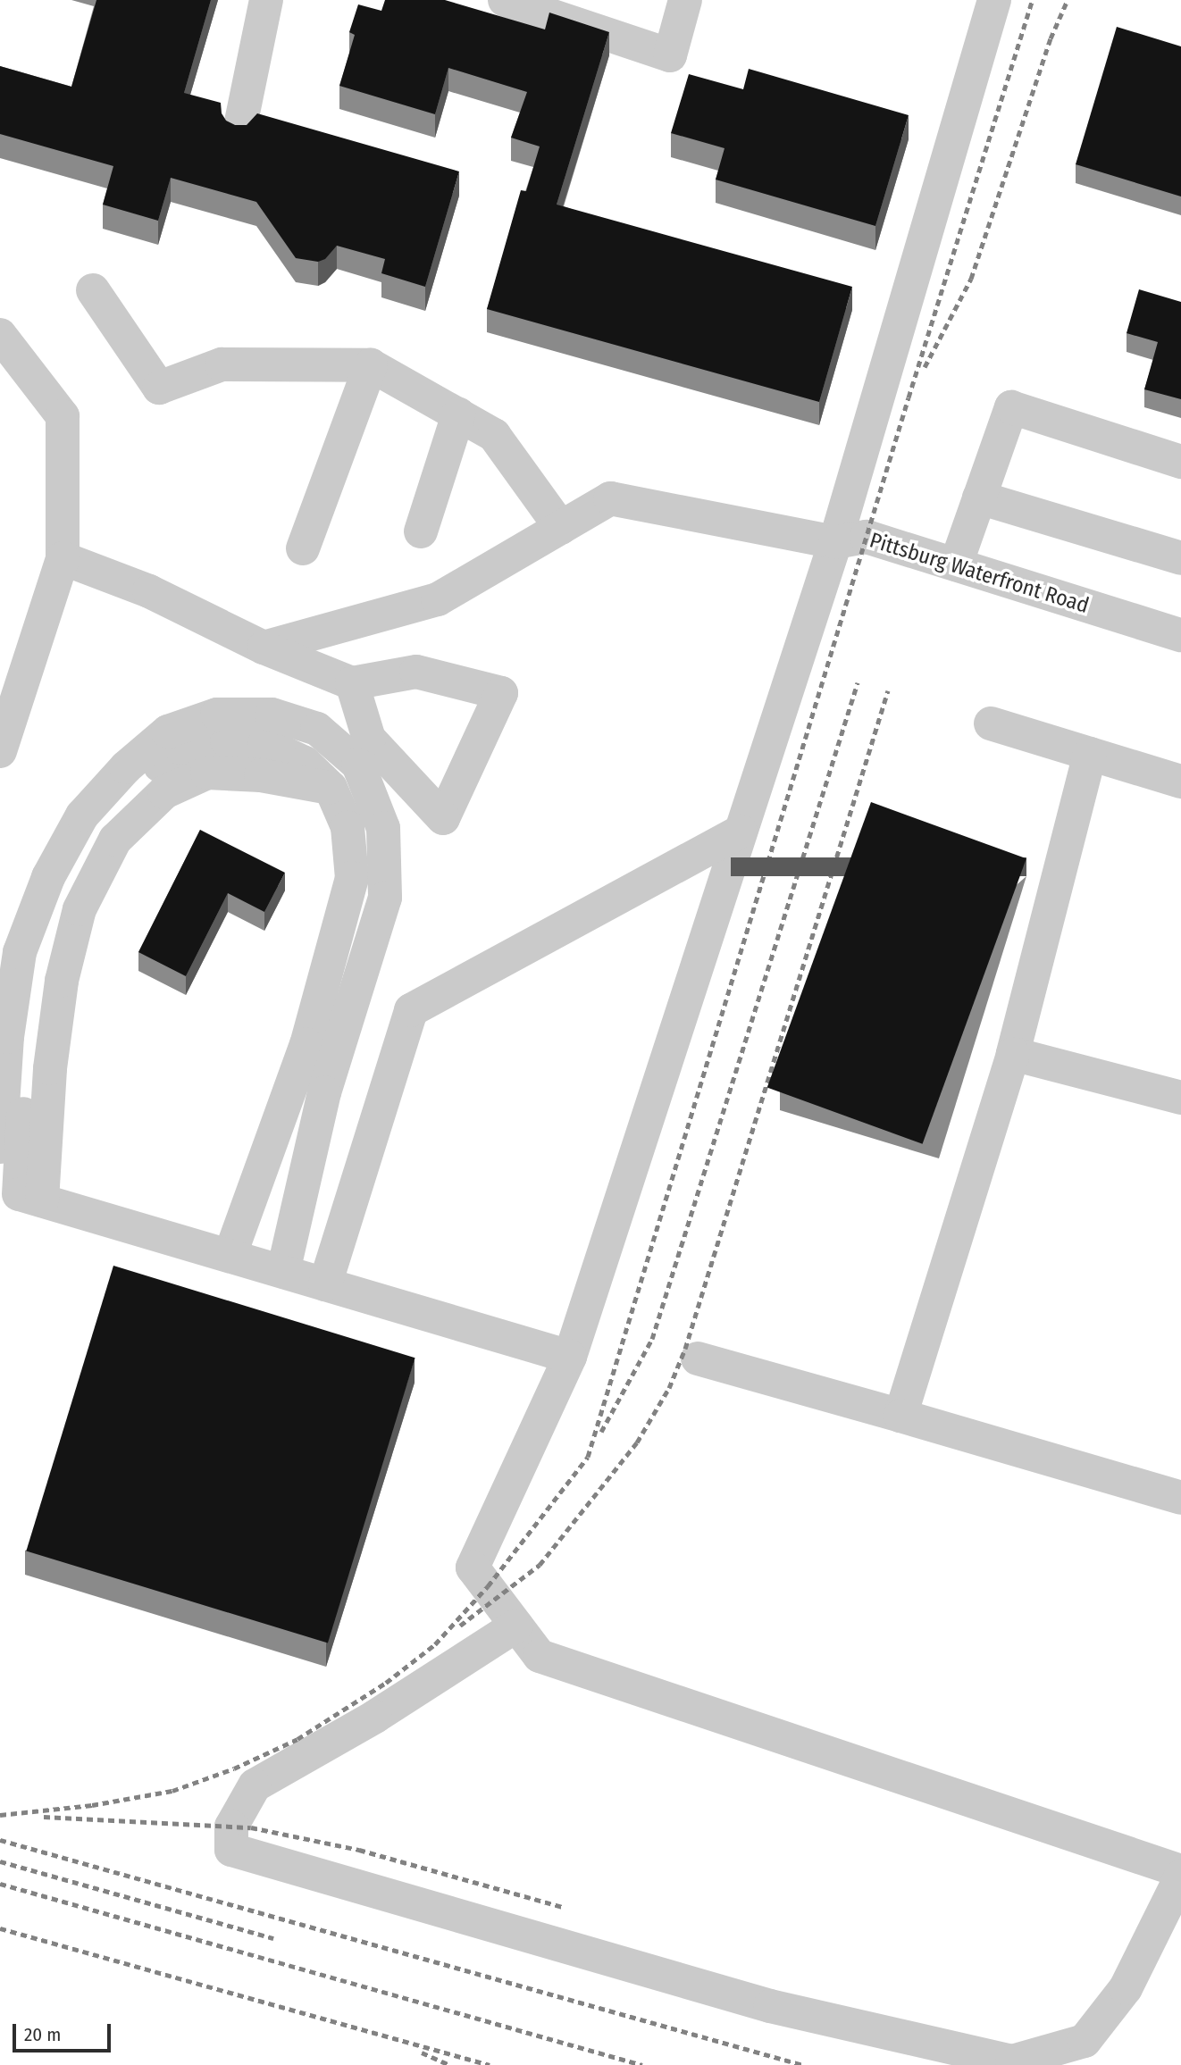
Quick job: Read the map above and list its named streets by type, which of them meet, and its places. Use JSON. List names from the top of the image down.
{
  "streets": {
    "street": ["Pittsburg Waterfront Road"]
  },
  "scale_bar": "20 m"
}
